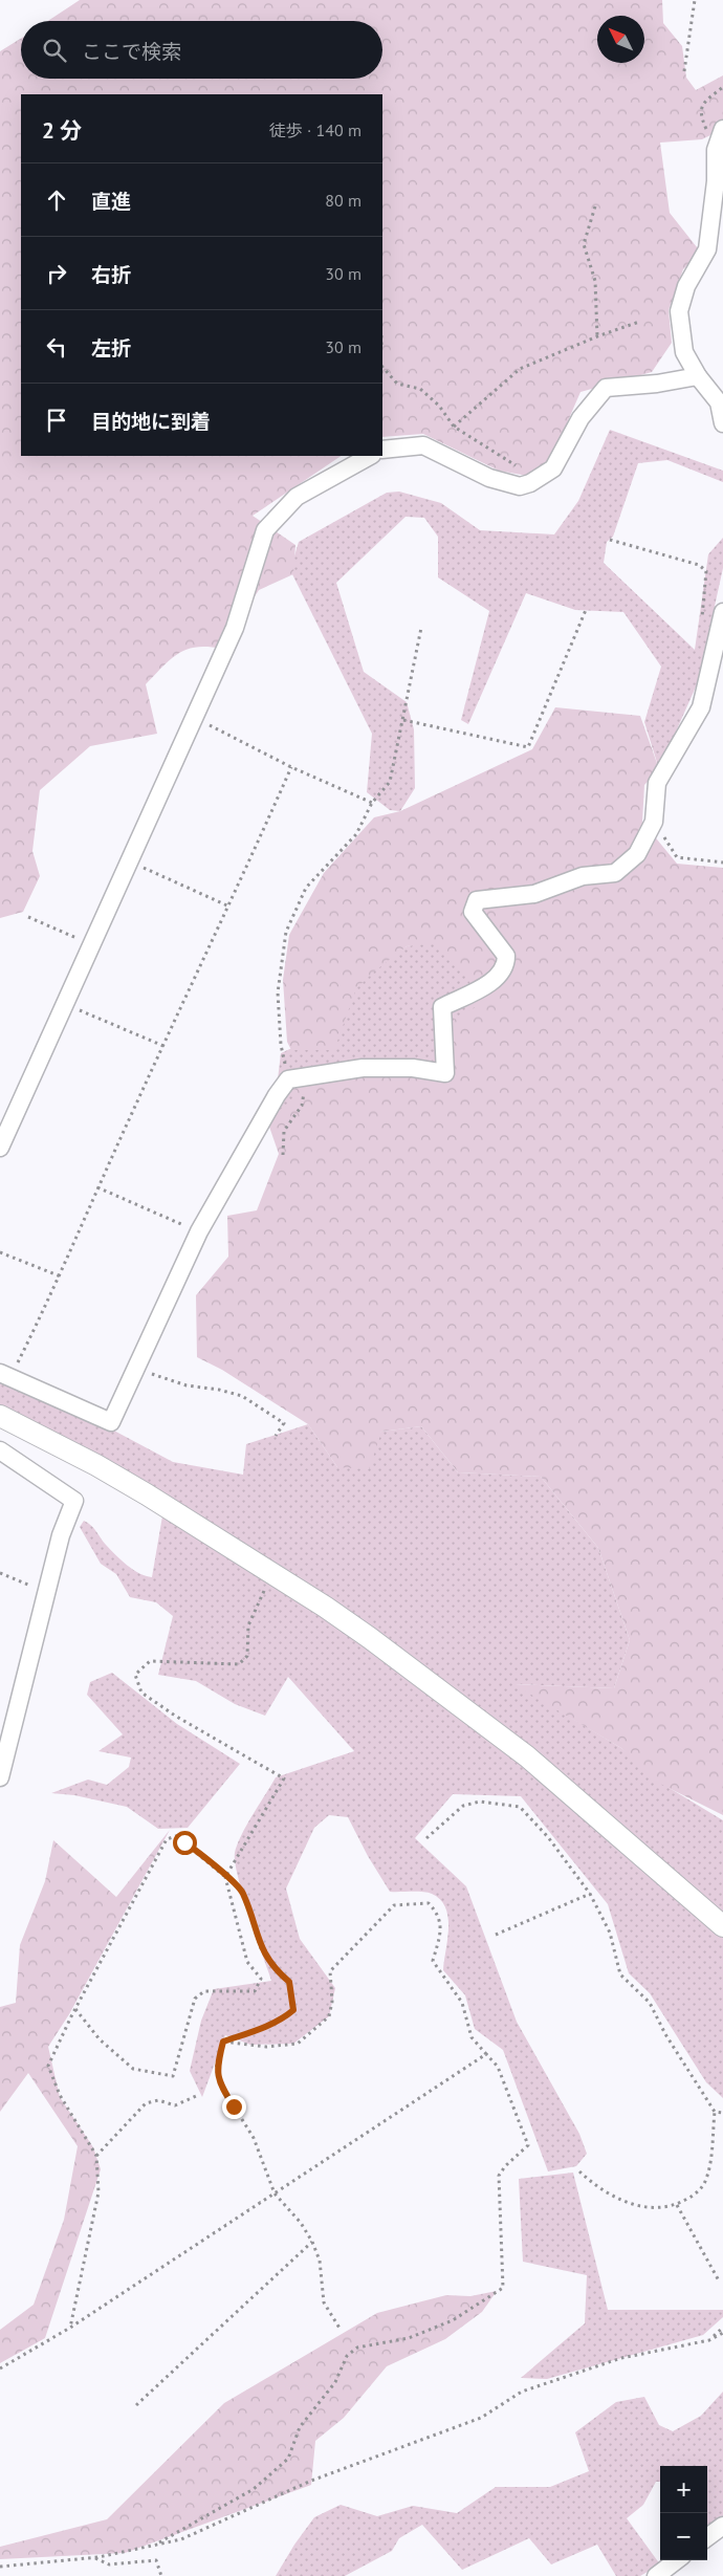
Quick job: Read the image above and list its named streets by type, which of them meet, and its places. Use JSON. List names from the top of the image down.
{
  "north": "top left",
  "page": {
    "search": "ここで検索",
    "heading": ["2 分", "徒歩 · 140 m"],
    "list": [
      ["直進", "80 m"],
      ["右折", "30 m"],
      ["左折", "30 m"],
      "目的地に到着"
    ],
    "map_buttons": ["+", "−"]
  }
}
